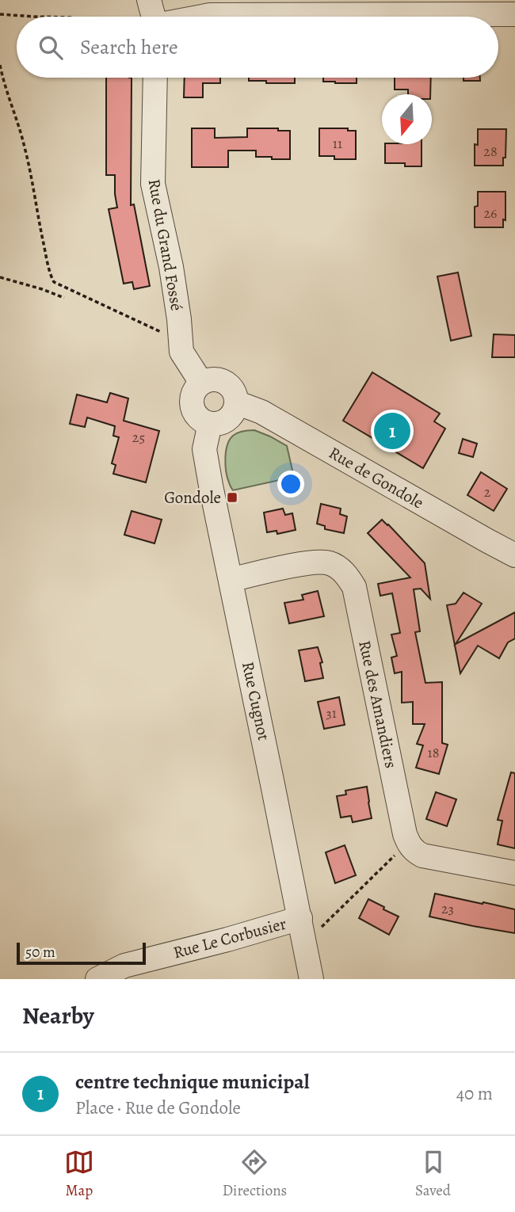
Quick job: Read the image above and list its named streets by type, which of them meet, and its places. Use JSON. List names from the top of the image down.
{
  "streets": {
    "street": [
      "Rue du Grand Fossé",
      "Rue de Gondole",
      "Rue Cugnot",
      "Rue des Amandiers",
      "Rue Le Corbusier"
    ]
  },
  "crossings": [
    ["Rue du Grand Fossé", "Rue de Gondole"],
    ["Rue du Grand Fossé", "Rue Cugnot"],
    ["Rue de Gondole", "Rue Cugnot"],
    ["Rue Cugnot", "Rue des Amandiers"],
    ["Rue Cugnot", "Rue Le Corbusier"]
  ],
  "places": {
    "transit": ["Gondole"]
  },
  "house_numbers": [
    "11",
    "28",
    "26",
    "25",
    "2",
    "31",
    "18",
    "23"
  ],
  "scale_bar": "50 m",
  "north": "bottom",
  "page": {
    "search": "Search here",
    "pins": "1",
    "scale": "50 m",
    "heading": "Nearby",
    "list": [
      {
        "mark": "1",
        "name": "centre technique municipal",
        "note": "Place · Rue de Gondole",
        "value": "40 m"
      }
    ],
    "nav": ["Map", "Directions", "Saved"]
  }
}
